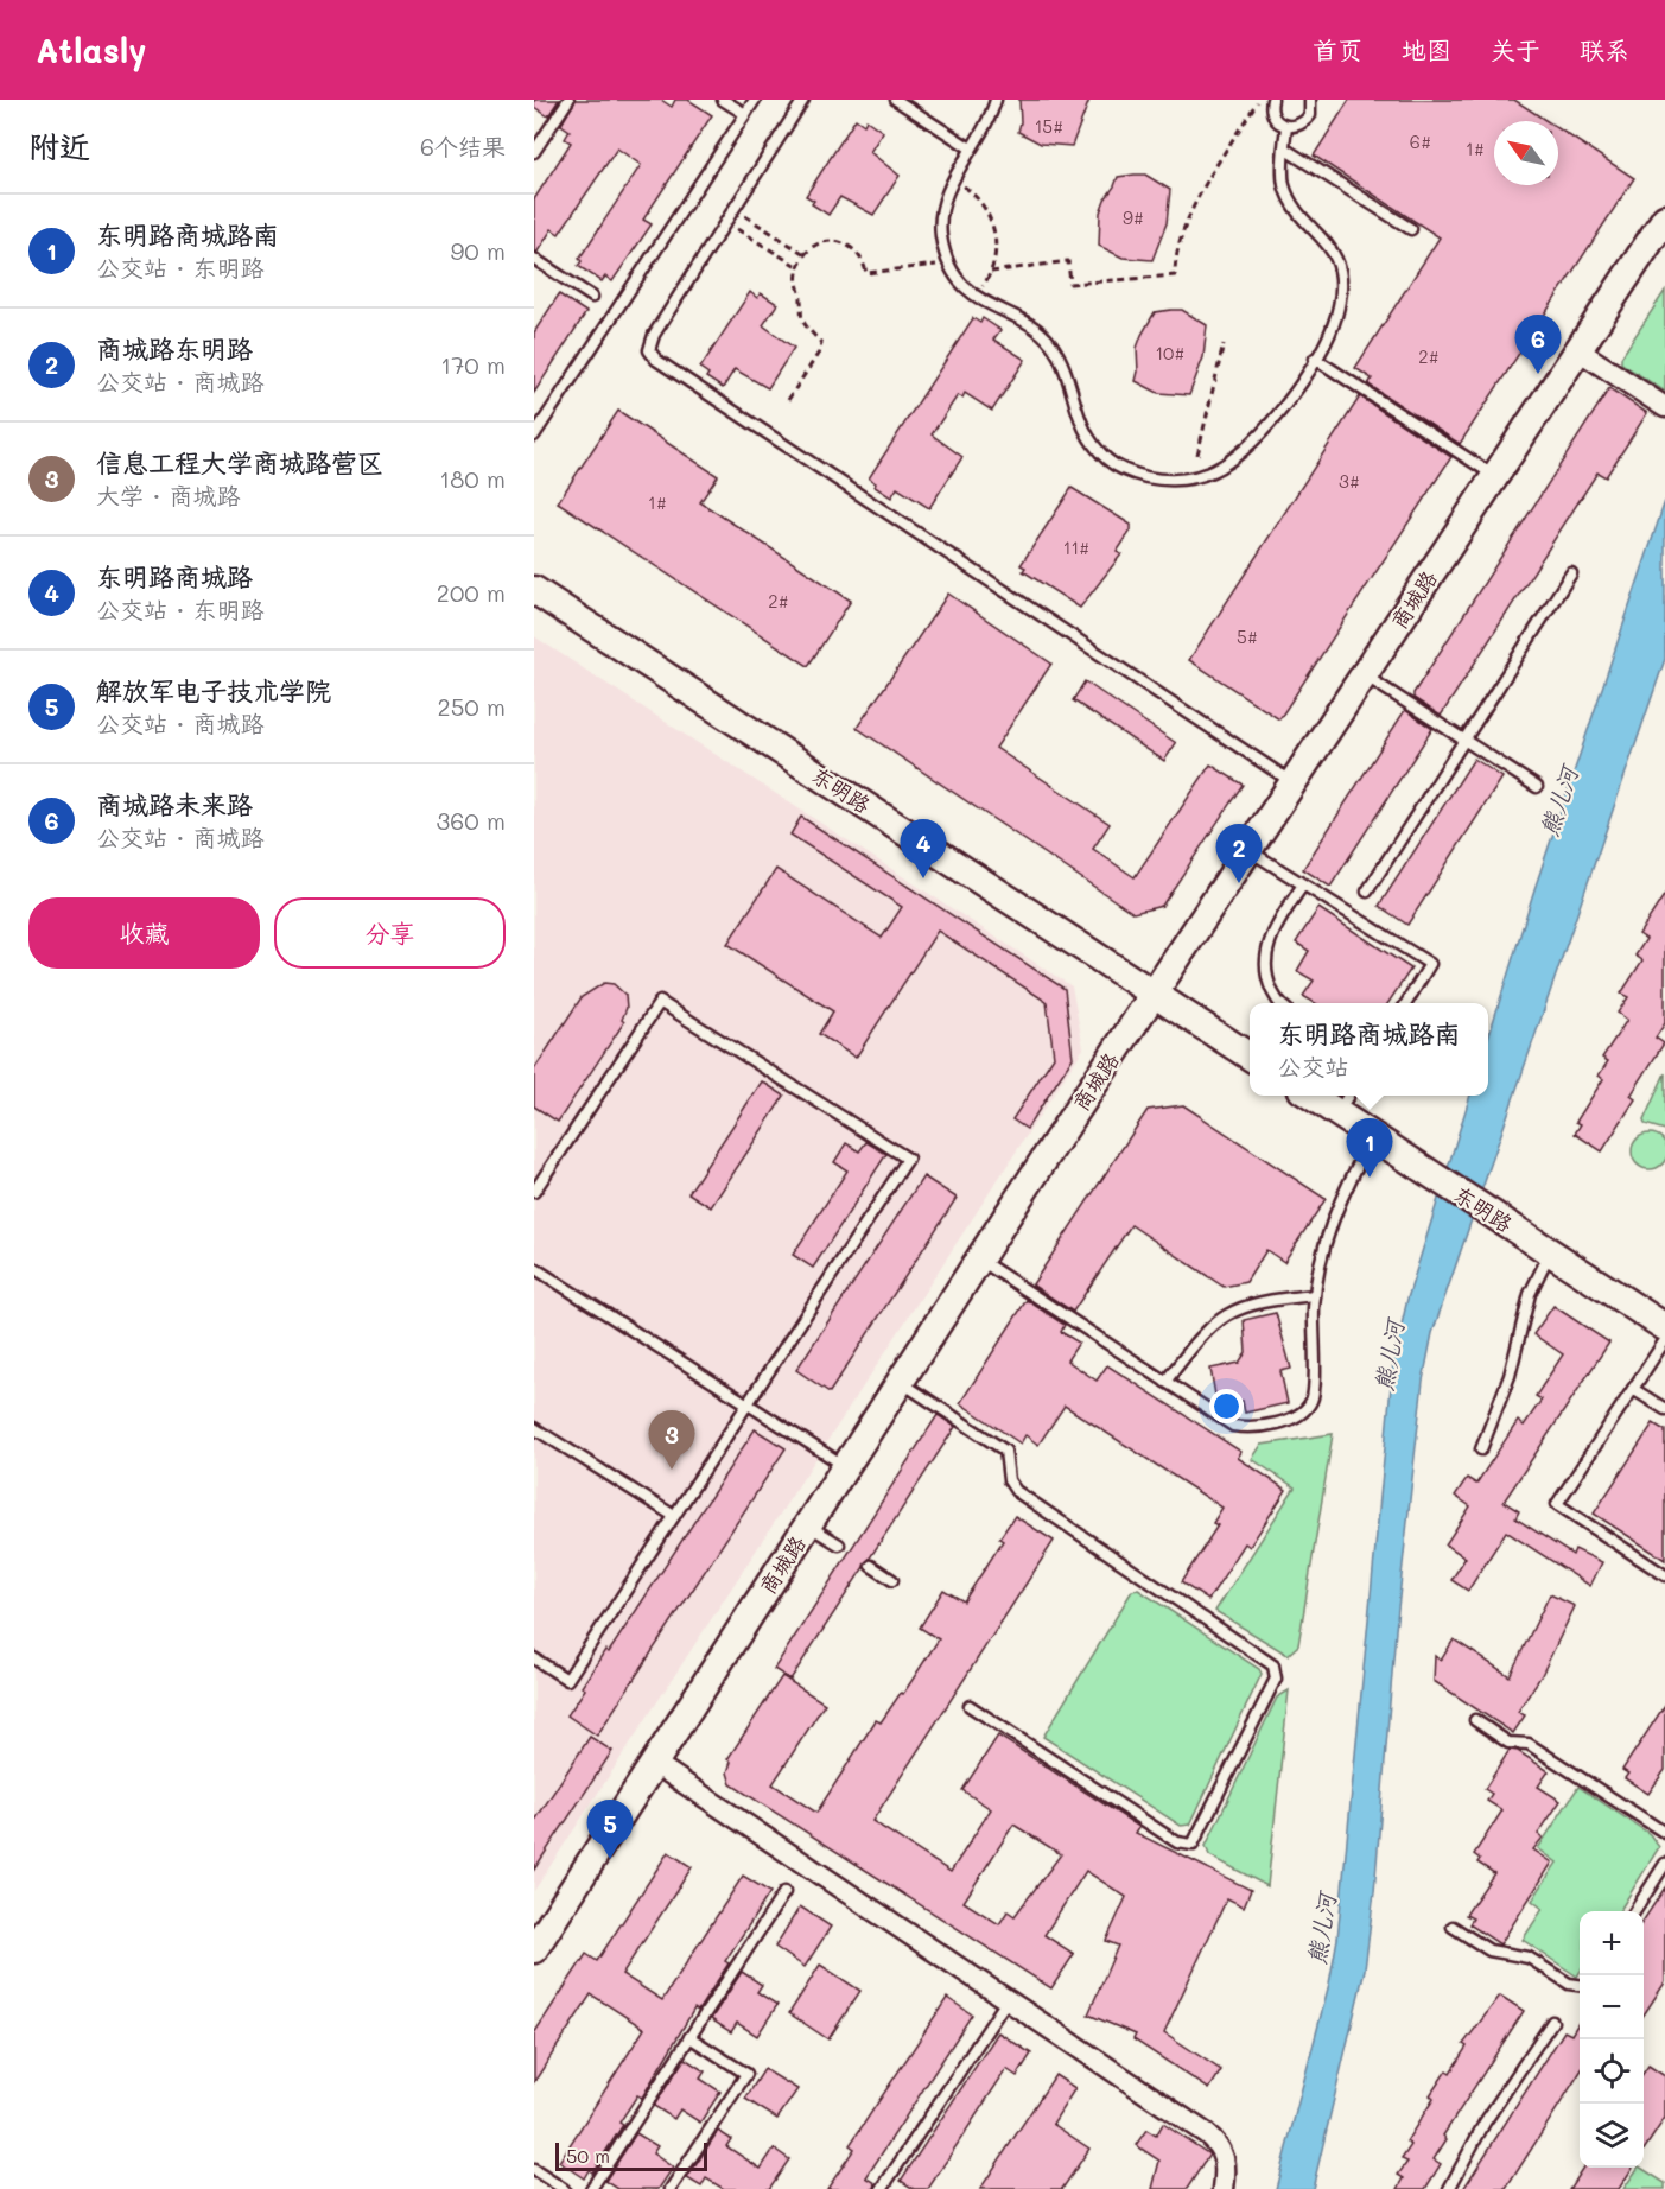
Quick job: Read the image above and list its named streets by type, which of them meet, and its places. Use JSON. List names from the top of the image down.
{
  "streets": {
    "street": ["商城路", "东明路"]
  },
  "crossings": [
    ["商城路", "东明路"]
  ],
  "water": ["熊儿河"],
  "house_numbers": [
    "15#",
    "6#",
    "1#",
    "9#",
    "10#",
    "2#",
    "3#",
    "1#",
    "11#",
    "2#",
    "5#"
  ],
  "scale_bar": "50 m",
  "north": "top left",
  "page": {
    "header": "Atlasly",
    "nav": [
      "首页",
      "地图",
      "关于",
      "联系"
    ],
    "heading": ["附近", "6个结果"],
    "list": [
      {
        "mark": "1",
        "name": "东明路商城路南",
        "note": "公交站 · 东明路",
        "value": "90 m"
      },
      {
        "mark": "2",
        "name": "商城路东明路",
        "note": "公交站 · 商城路",
        "value": "170 m"
      },
      {
        "mark": "3",
        "name": "信息工程大学商城路营区",
        "note": "大学 · 商城路",
        "value": "180 m"
      },
      {
        "mark": "4",
        "name": "东明路商城路",
        "note": "公交站 · 东明路",
        "value": "200 m"
      },
      {
        "mark": "5",
        "name": "解放军电子技术学院",
        "note": "公交站 · 商城路",
        "value": "250 m"
      },
      {
        "mark": "6",
        "name": "商城路未来路",
        "note": "公交站 · 商城路",
        "value": "360 m"
      }
    ],
    "pins": [
      "6",
      "4",
      "2",
      "1",
      "3",
      "5"
    ],
    "buttons": ["收藏", "分享"],
    "popup": ["东明路商城路南", "公交站"],
    "map_buttons": ["+", "−"],
    "scale": "50 m"
  }
}
